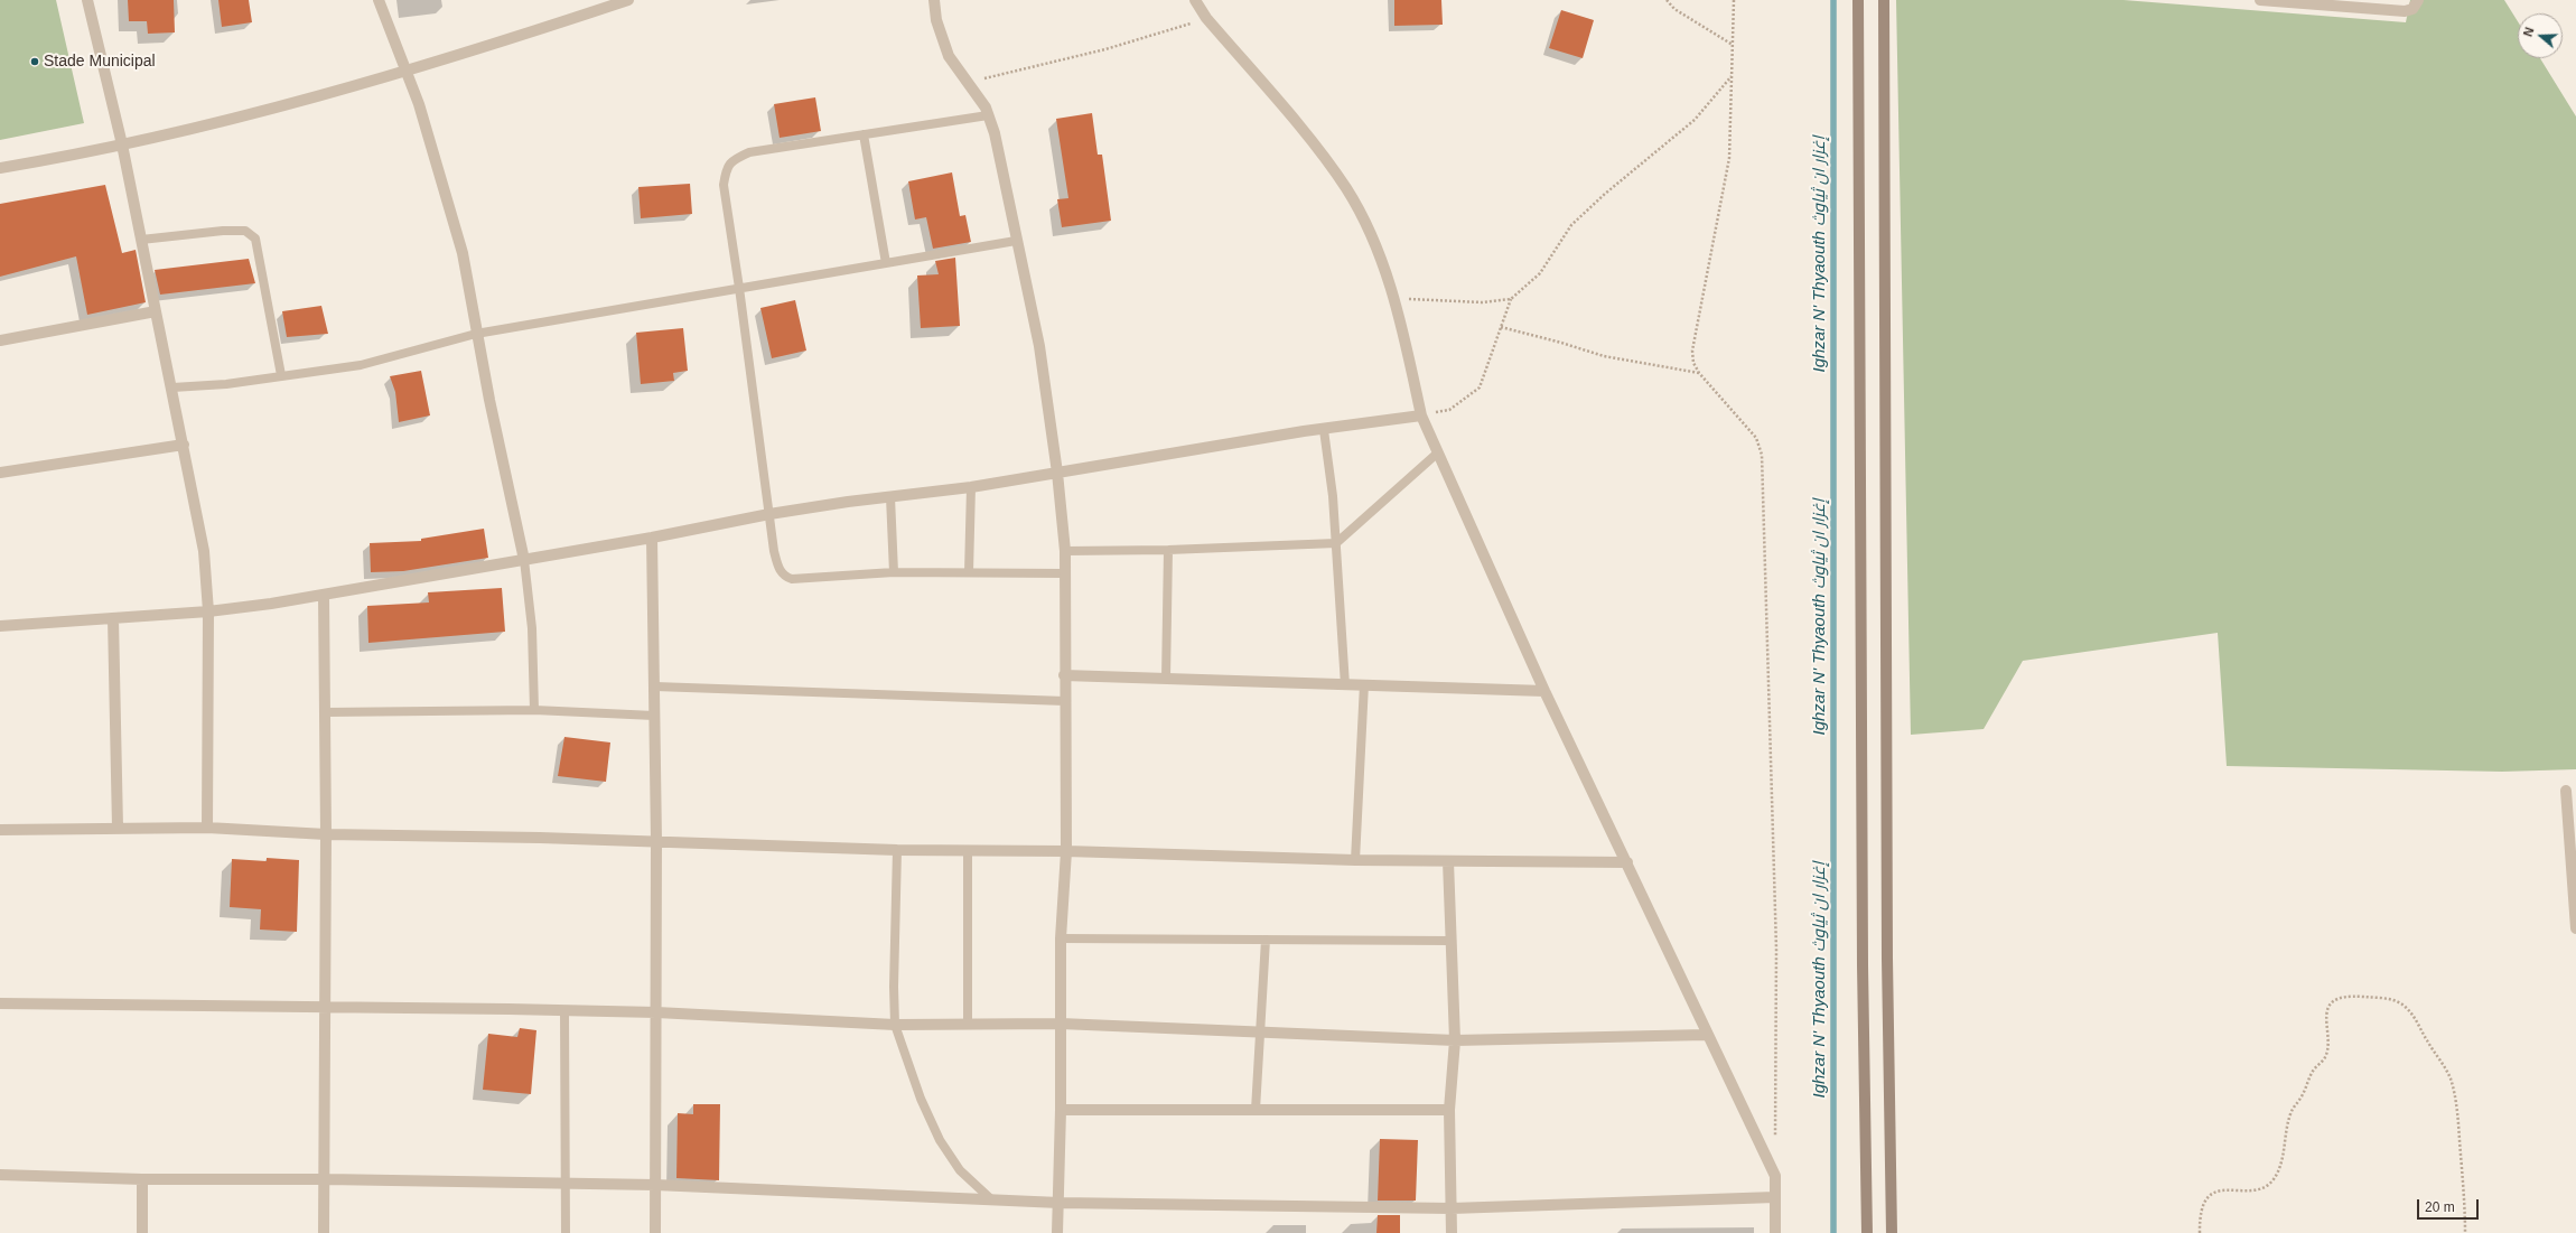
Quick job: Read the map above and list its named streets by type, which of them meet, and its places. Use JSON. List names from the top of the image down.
{
  "water": ["Ighzar N' Thyaouth إغزار ان ثياوث"],
  "places": ["Stade Municipal"],
  "scale_bar": "20 m",
  "north": "left"
}
